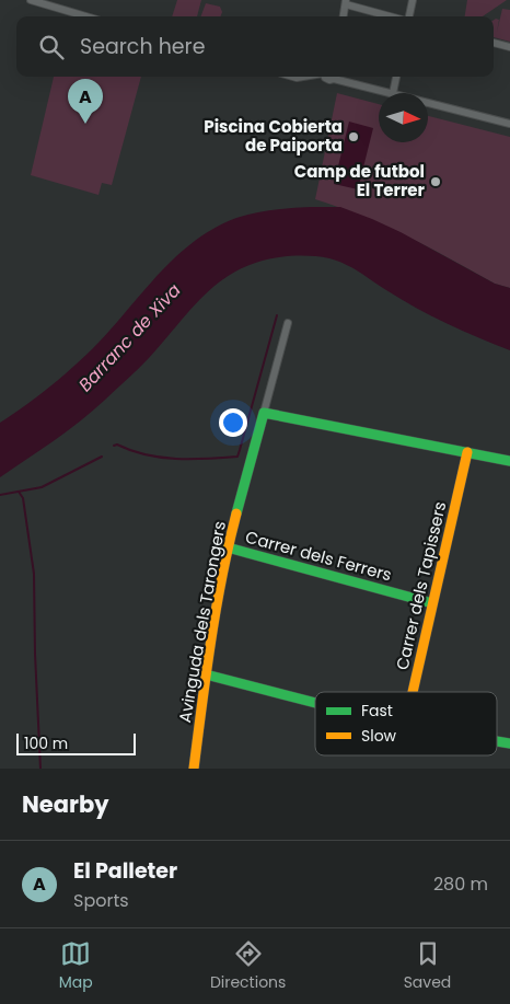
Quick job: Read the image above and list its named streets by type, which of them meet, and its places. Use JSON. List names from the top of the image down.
{
  "streets": {
    "street": ["Carrer dels Ferrers", "Carrer dels Tapissers", "Avinguda dels Tarongers"]
  },
  "crossings": [
    ["Carrer dels Ferrers", "Carrer dels Tapissers"],
    ["Carrer dels Ferrers", "Avinguda dels Tarongers"]
  ],
  "water": ["Barranc de Xiva"],
  "places": ["Piscina Cobierta de Paiporta", "Camp de futbol El Terrer"],
  "legend": ["Fast", "Slow"],
  "scale_bar": "100 m",
  "north": "right",
  "page": {
    "search": "Search here",
    "pins": "A",
    "scale": "100 m",
    "heading": "Nearby",
    "list": [
      {
        "mark": "A",
        "name": "El Palleter",
        "note": "Sports",
        "value": "280 m"
      }
    ],
    "nav": ["Map", "Directions", "Saved"]
  }
}
